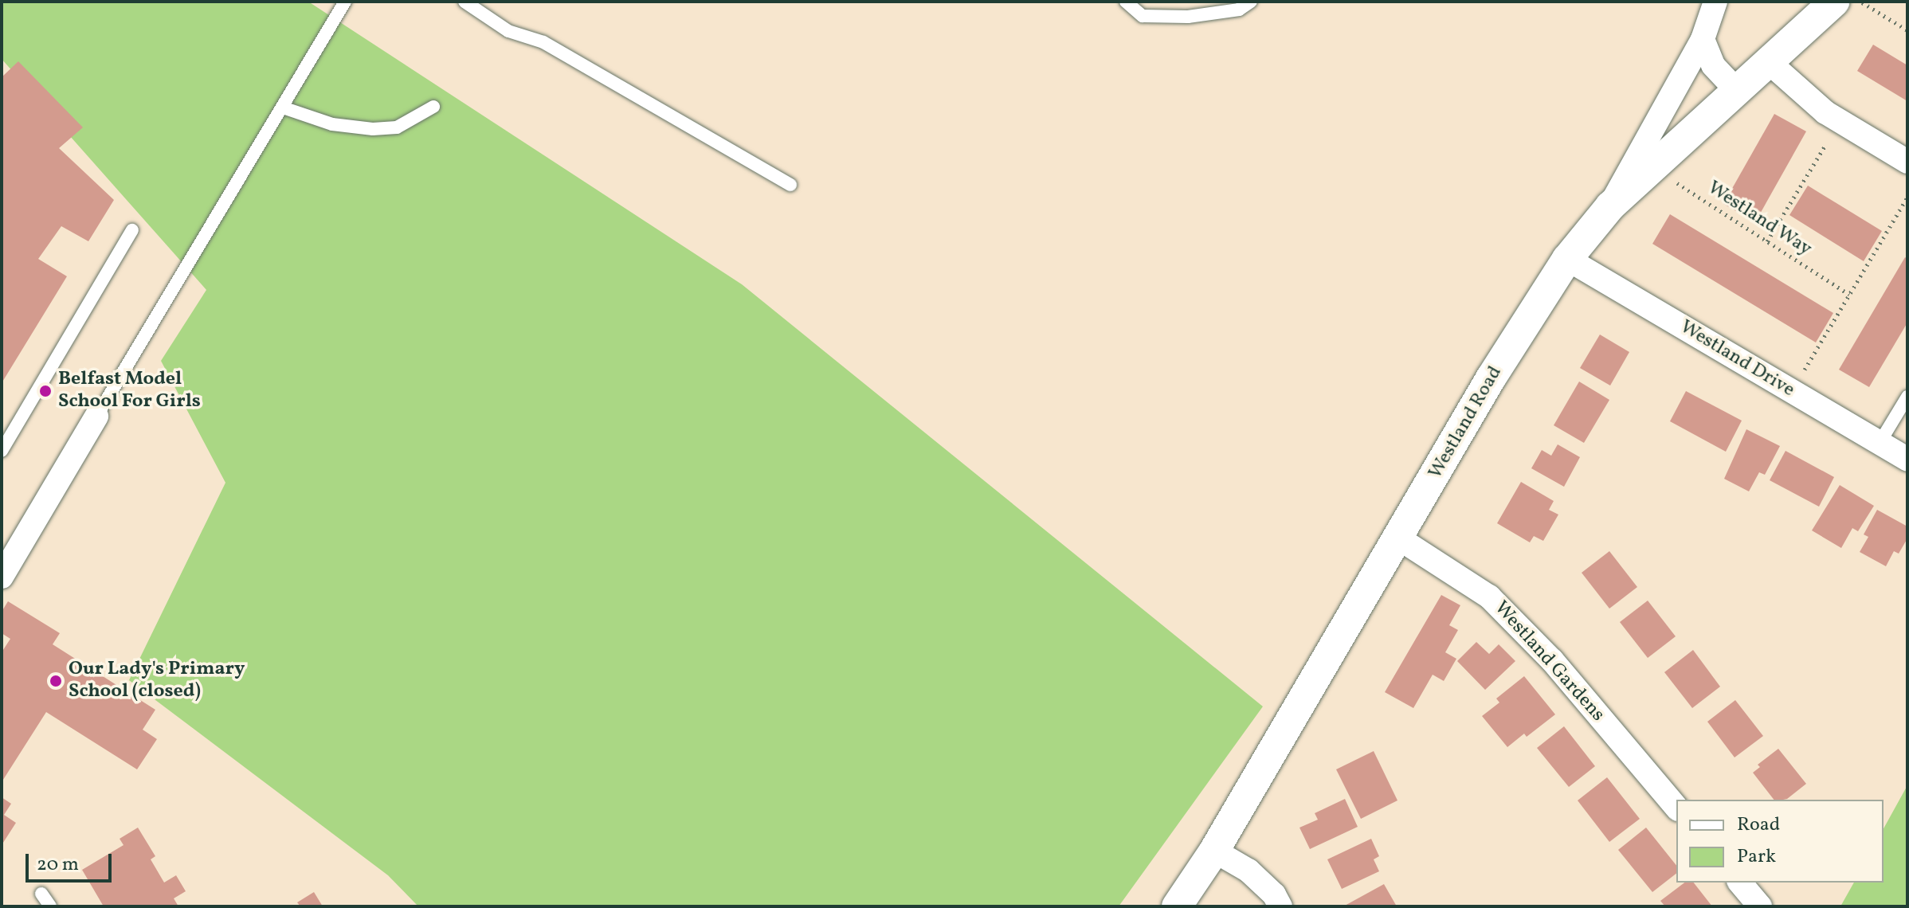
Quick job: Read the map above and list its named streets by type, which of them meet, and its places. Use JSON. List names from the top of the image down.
{
  "streets": {
    "street": ["Westland Drive", "Westland Road", "Westland Gardens"],
    "path": ["Westland Way"]
  },
  "crossings": [
    ["Westland Way", "Westland Road"],
    ["Westland Drive", "Westland Road"],
    ["Westland Road", "Westland Gardens"]
  ],
  "places": ["Belfast Model School For Girls", "Our Lady's Primary School (closed)"],
  "legend": ["Road", "Park"],
  "scale_bar": "20 m"
}
